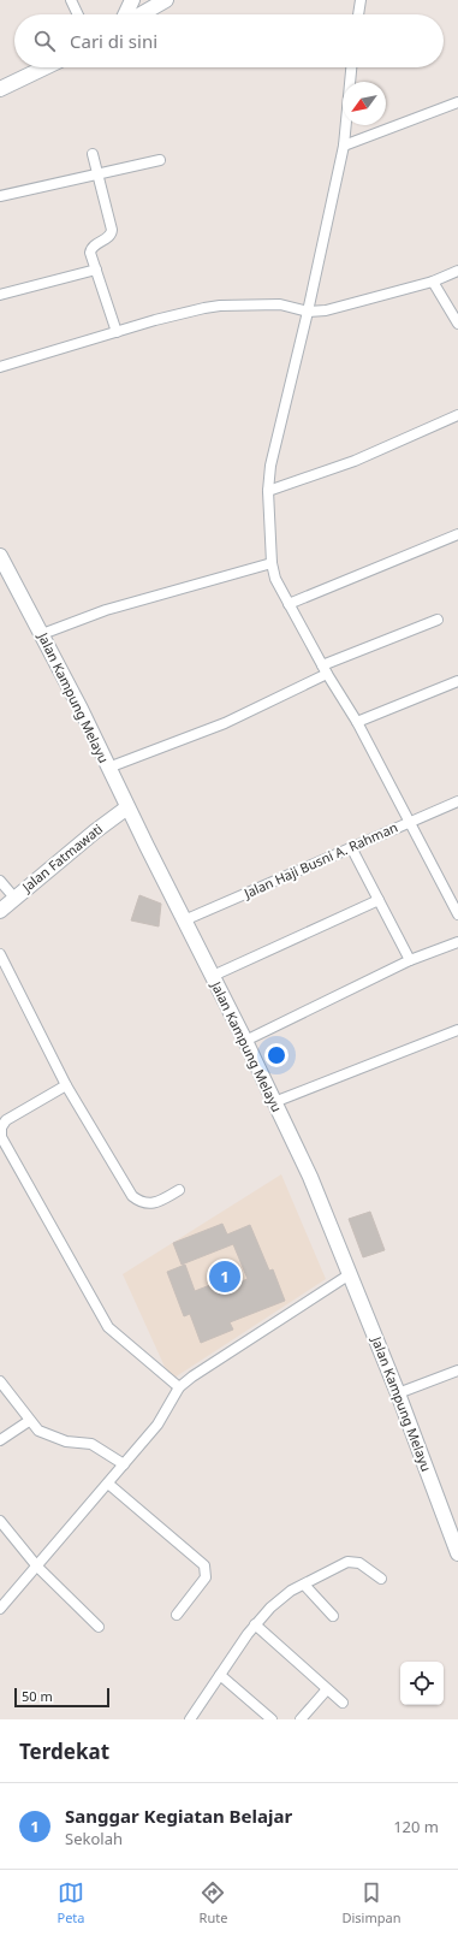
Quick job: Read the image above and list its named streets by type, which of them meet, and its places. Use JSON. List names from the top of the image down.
{
  "streets": {
    "main road": ["Jalan Kampung Melayu", "Jalan Fatmawati"],
    "street": ["Jalan Haji Busni A. Rahman"]
  },
  "crossings": [
    ["Jalan Kampung Melayu", "Jalan Fatmawati"],
    ["Jalan Kampung Melayu", "Jalan Haji Busni A. Rahman"]
  ],
  "scale_bar": "50 m",
  "north": "bottom left",
  "page": {
    "search": "Cari di sini",
    "pins": "1",
    "scale": "50 m",
    "heading": "Terdekat",
    "list": [
      {
        "mark": "1",
        "name": "Sanggar Kegiatan Belajar",
        "note": "Sekolah",
        "value": "120 m"
      }
    ],
    "nav": ["Peta", "Rute", "Disimpan"]
  }
}
